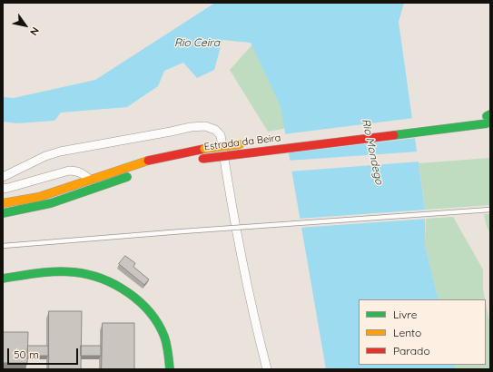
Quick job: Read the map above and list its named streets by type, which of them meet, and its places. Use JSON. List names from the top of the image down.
{
  "streets": {
    "main road": ["Estrada da Beira"]
  },
  "water": ["Rio Ceira", "Rio Mondego"],
  "legend": ["Livre", "Lento", "Parado"],
  "scale_bar": "50 m",
  "north": "bottom right"
}
